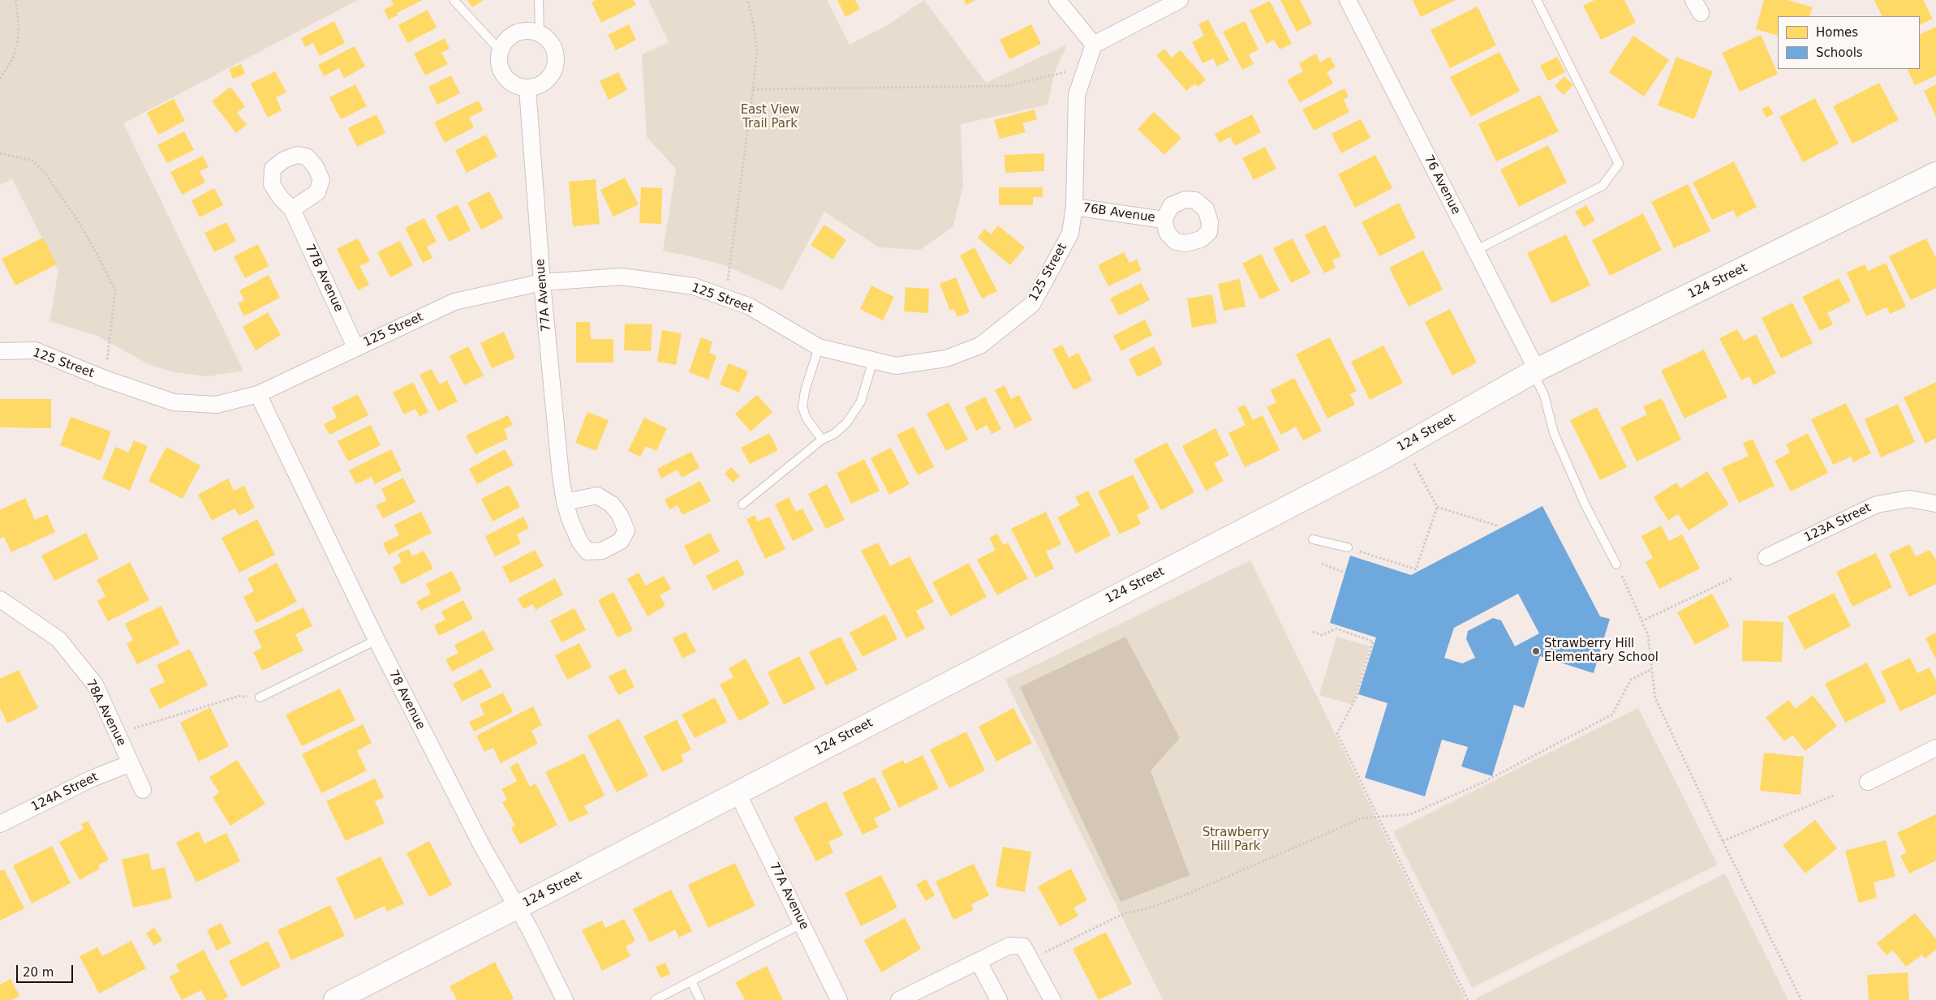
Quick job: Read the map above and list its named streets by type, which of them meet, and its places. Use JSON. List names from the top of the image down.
{
  "streets": {
    "street": [
      "76 Avenue",
      "76B Avenue",
      "125 Street",
      "77B Avenue",
      "124 Street",
      "77A Avenue",
      "123A Street",
      "78 Avenue",
      "78A Avenue",
      "124A Street"
    ]
  },
  "crossings": [
    ["76 Avenue", "124 Street"],
    ["76B Avenue", "125 Street"],
    ["125 Street", "77B Avenue"],
    ["125 Street", "77A Avenue"],
    ["125 Street", "78 Avenue"],
    ["124 Street", "77A Avenue"],
    ["124 Street", "78 Avenue"],
    ["78A Avenue", "124A Street"]
  ],
  "parks": ["East View Trail Park", "Strawberry Hill Park"],
  "places": ["Strawberry Hill Elementary School"],
  "legend": ["Homes", "Schools"],
  "scale_bar": "20 m"
}
